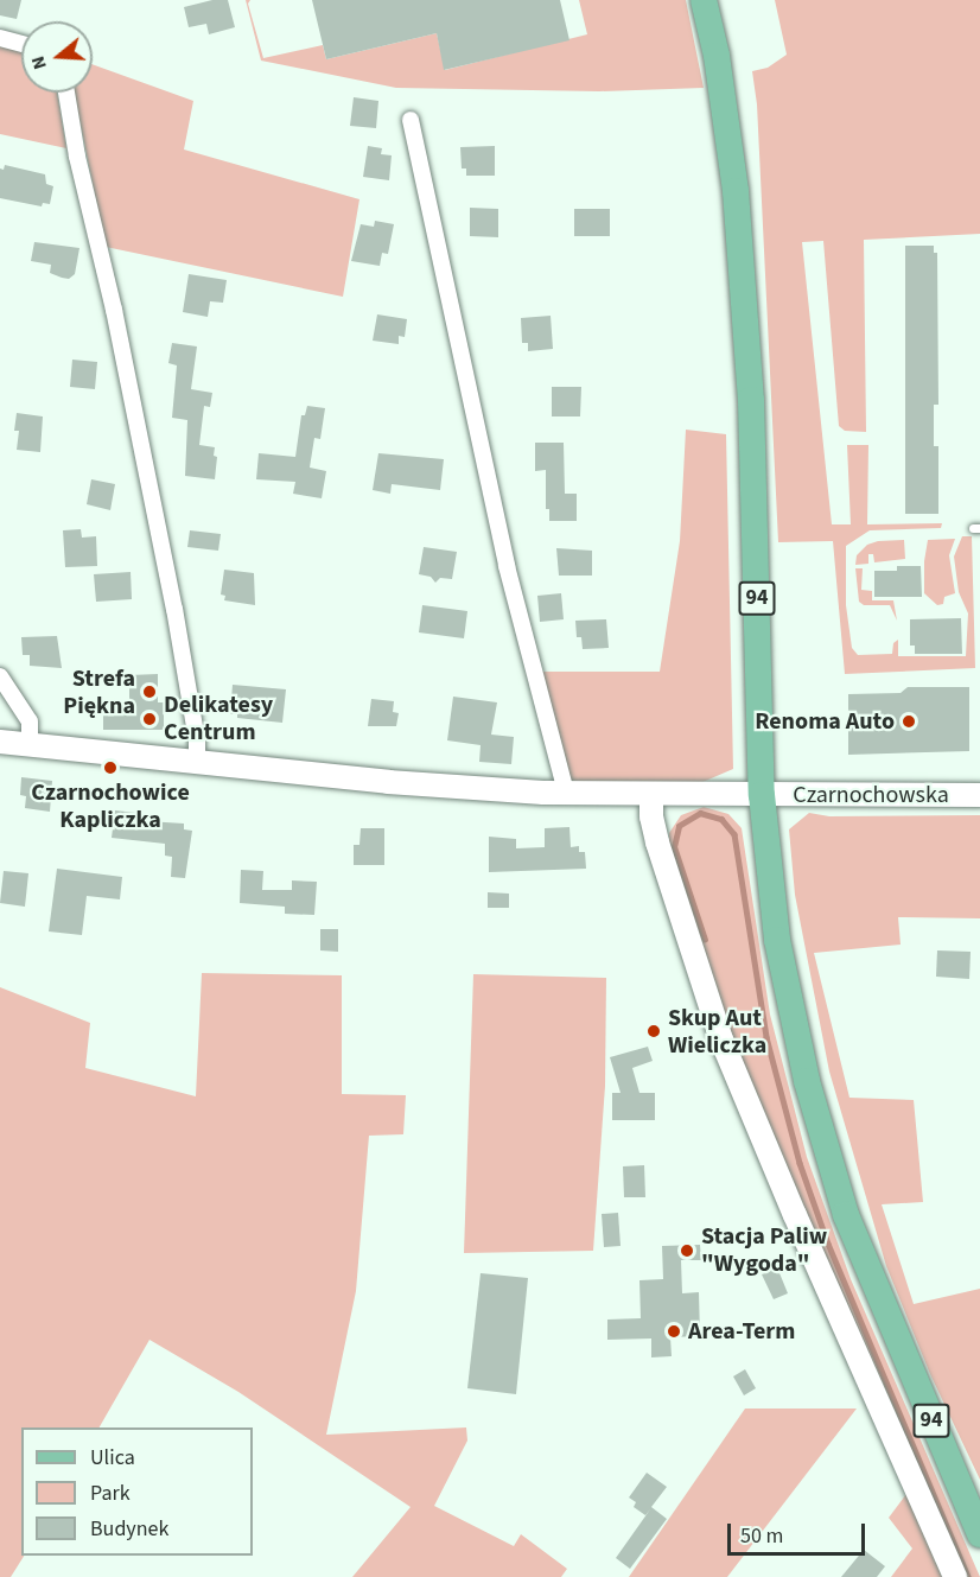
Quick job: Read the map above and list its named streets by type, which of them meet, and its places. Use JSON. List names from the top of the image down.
{
  "streets": {
    "main road": ["94"],
    "street": ["Czarnochowska"]
  },
  "crossings": [
    ["94", "Czarnochowska"]
  ],
  "places": [
    "Strefa Piękna",
    "Delikatesy Centrum",
    "Renoma Auto",
    "Czarnochowice Kapliczka",
    "Skup Aut Wieliczka",
    "Stacja Paliw \"Wygoda\"",
    "Area-Term"
  ],
  "legend": ["Ulica", "Park", "Budynek"],
  "scale_bar": "50 m",
  "north": "left"
}
